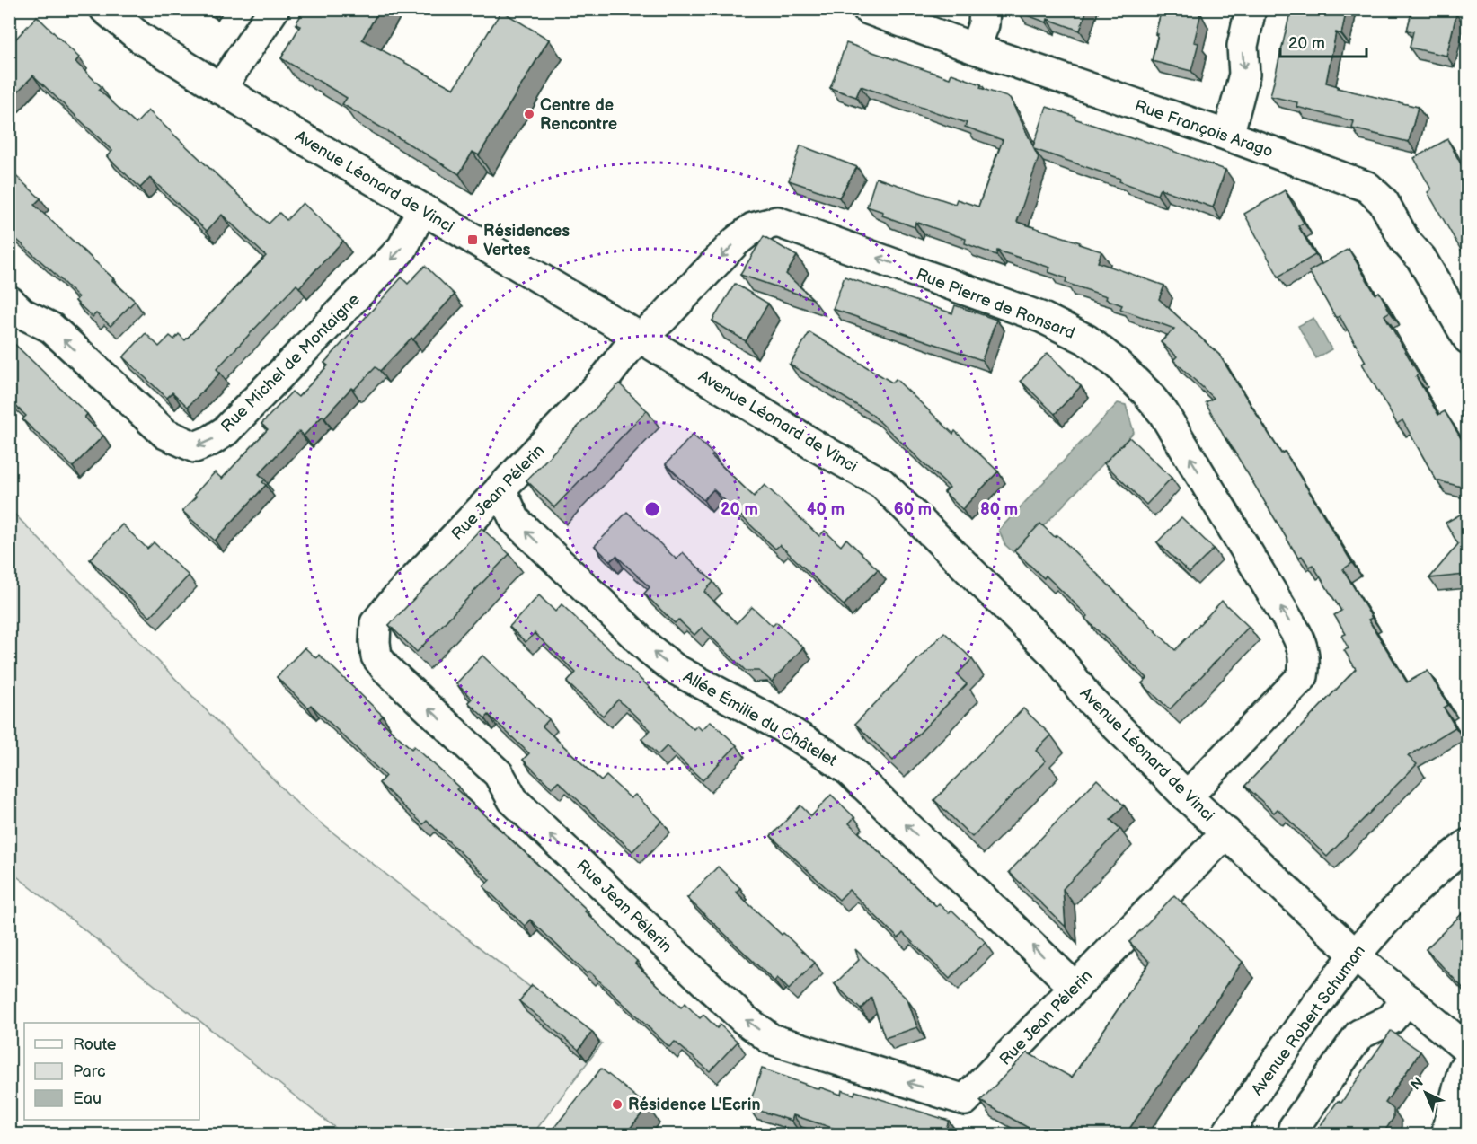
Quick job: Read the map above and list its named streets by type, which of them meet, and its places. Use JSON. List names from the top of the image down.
{
  "streets": {
    "street": [
      "Rue François Arago",
      "Avenue Léonard de Vinci",
      "Rue Pierre de Ronsard",
      "Rue Michel de Montaigne",
      "Rue Jean Pélerin",
      "Allée Émilie du Châtelet",
      "Avenue Robert Schuman"
    ]
  },
  "crossings": [
    ["Avenue Léonard de Vinci", "Rue Pierre de Ronsard"],
    ["Avenue Léonard de Vinci", "Rue Michel de Montaigne"],
    ["Avenue Léonard de Vinci", "Rue Jean Pélerin"],
    ["Avenue Léonard de Vinci", "Avenue Robert Schuman"],
    ["Rue Pierre de Ronsard", "Rue Jean Pélerin"],
    ["Rue Jean Pélerin", "Allée Émilie du Châtelet"]
  ],
  "one_way": ["Allée Émilie du Châtelet"],
  "places": {
    "other": ["Centre de Rencontre", "Résidence L'Ecrin"],
    "transit": ["Résidences Vertes"]
  },
  "legend": ["Route", "Parc", "Eau"],
  "scale_bar": "20 m",
  "north": "top left",
  "rings": [
    "20 m",
    "40 m",
    "60 m",
    "80 m"
  ]
}
